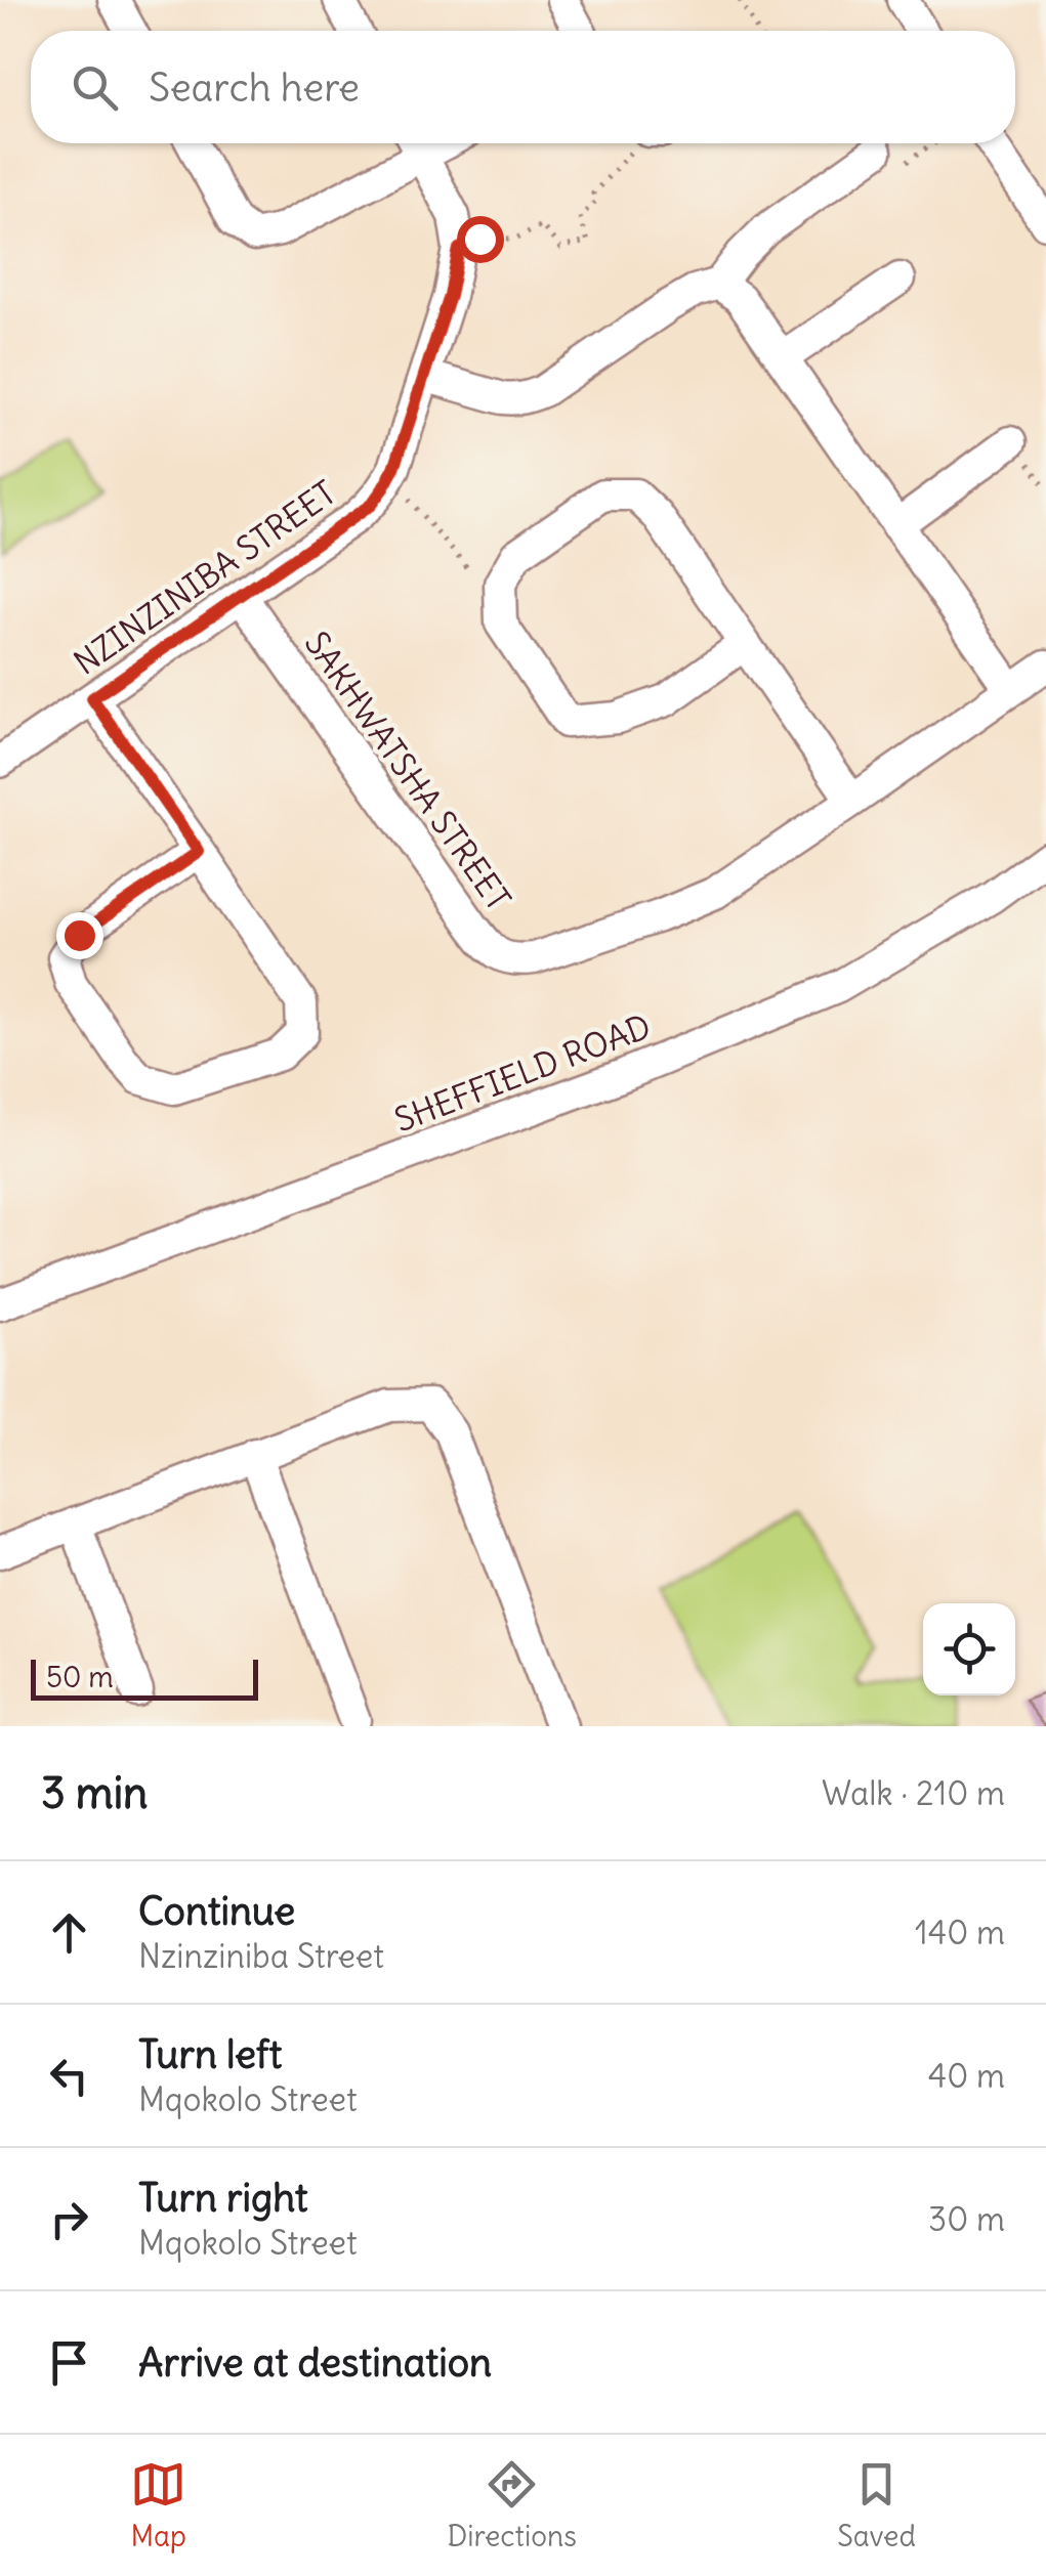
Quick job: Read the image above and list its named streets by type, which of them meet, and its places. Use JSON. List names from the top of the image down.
{
  "streets": {
    "street": ["NZINZINIBA STREET", "SAKHWATSHA STREET", "SHEFFIELD ROAD"]
  },
  "crossings": [
    ["NZINZINIBA STREET", "SAKHWATSHA STREET"]
  ],
  "scale_bar": "50 m",
  "page": {
    "search": "Search here",
    "scale": "50 m",
    "heading": ["3 min", "Walk · 210 m"],
    "list": [
      ["Continue", "Nzinziniba Street", "140 m"],
      ["Turn left", "Mqokolo Street", "40 m"],
      ["Turn right", "Mqokolo Street", "30 m"],
      "Arrive at destination"
    ],
    "nav": ["Map", "Directions", "Saved"]
  }
}
